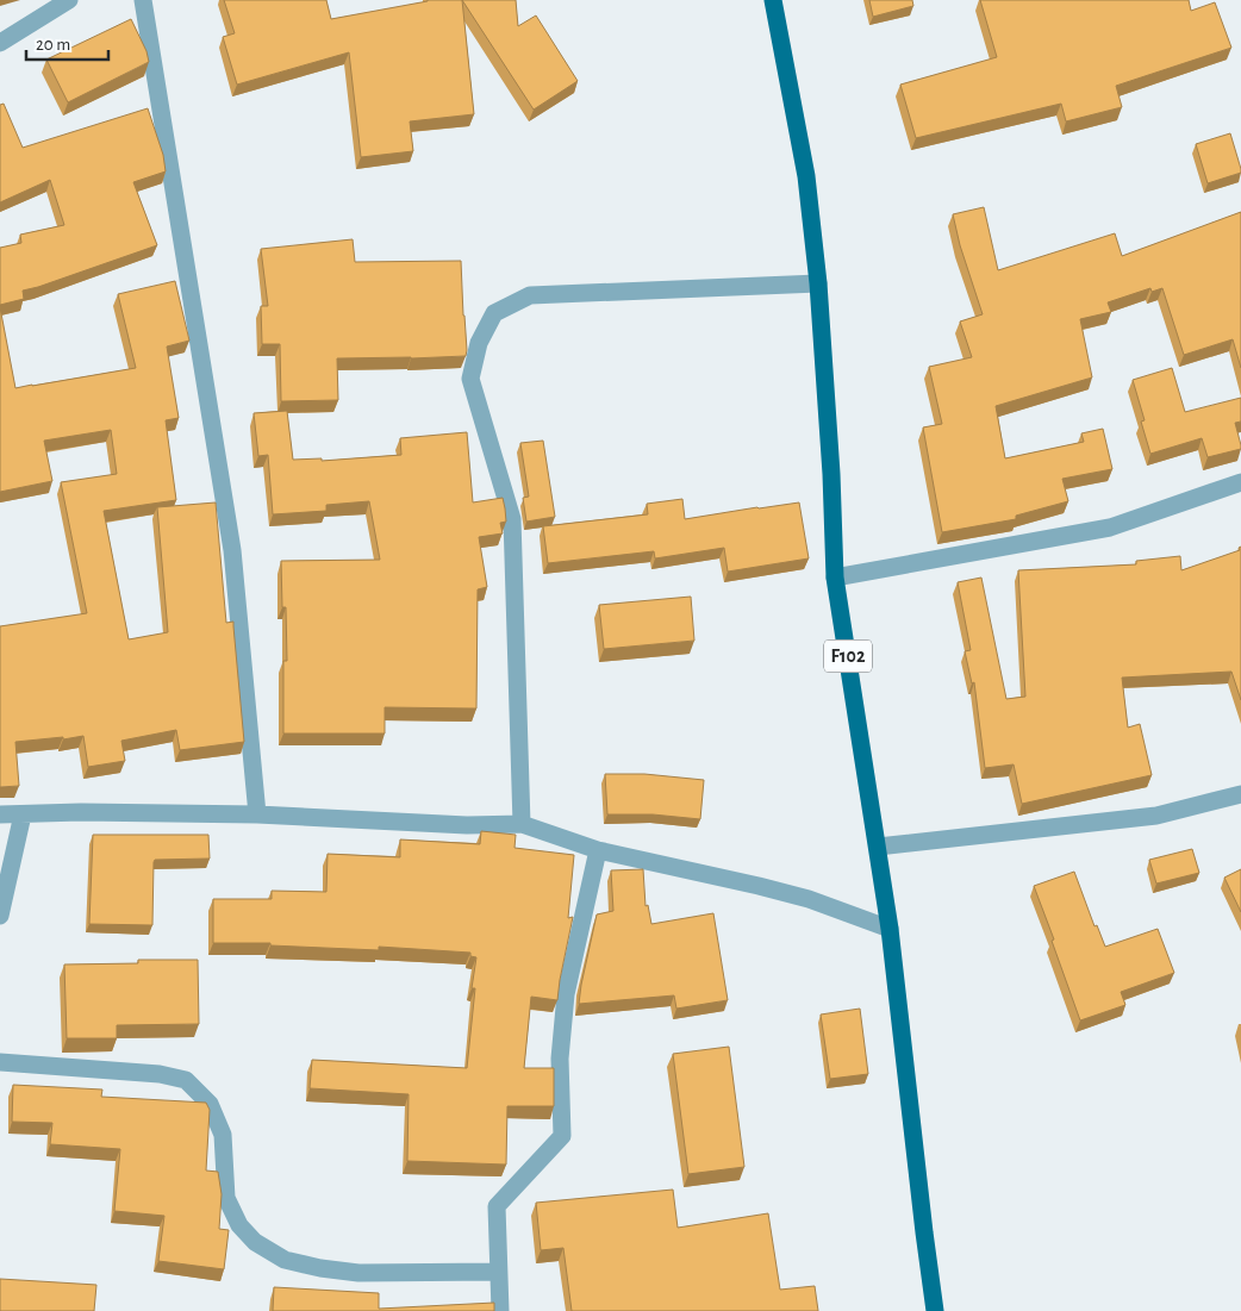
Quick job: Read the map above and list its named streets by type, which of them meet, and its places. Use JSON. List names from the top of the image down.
{
  "streets": {
    "main road": ["F102"]
  },
  "scale_bar": "20 m"
}
